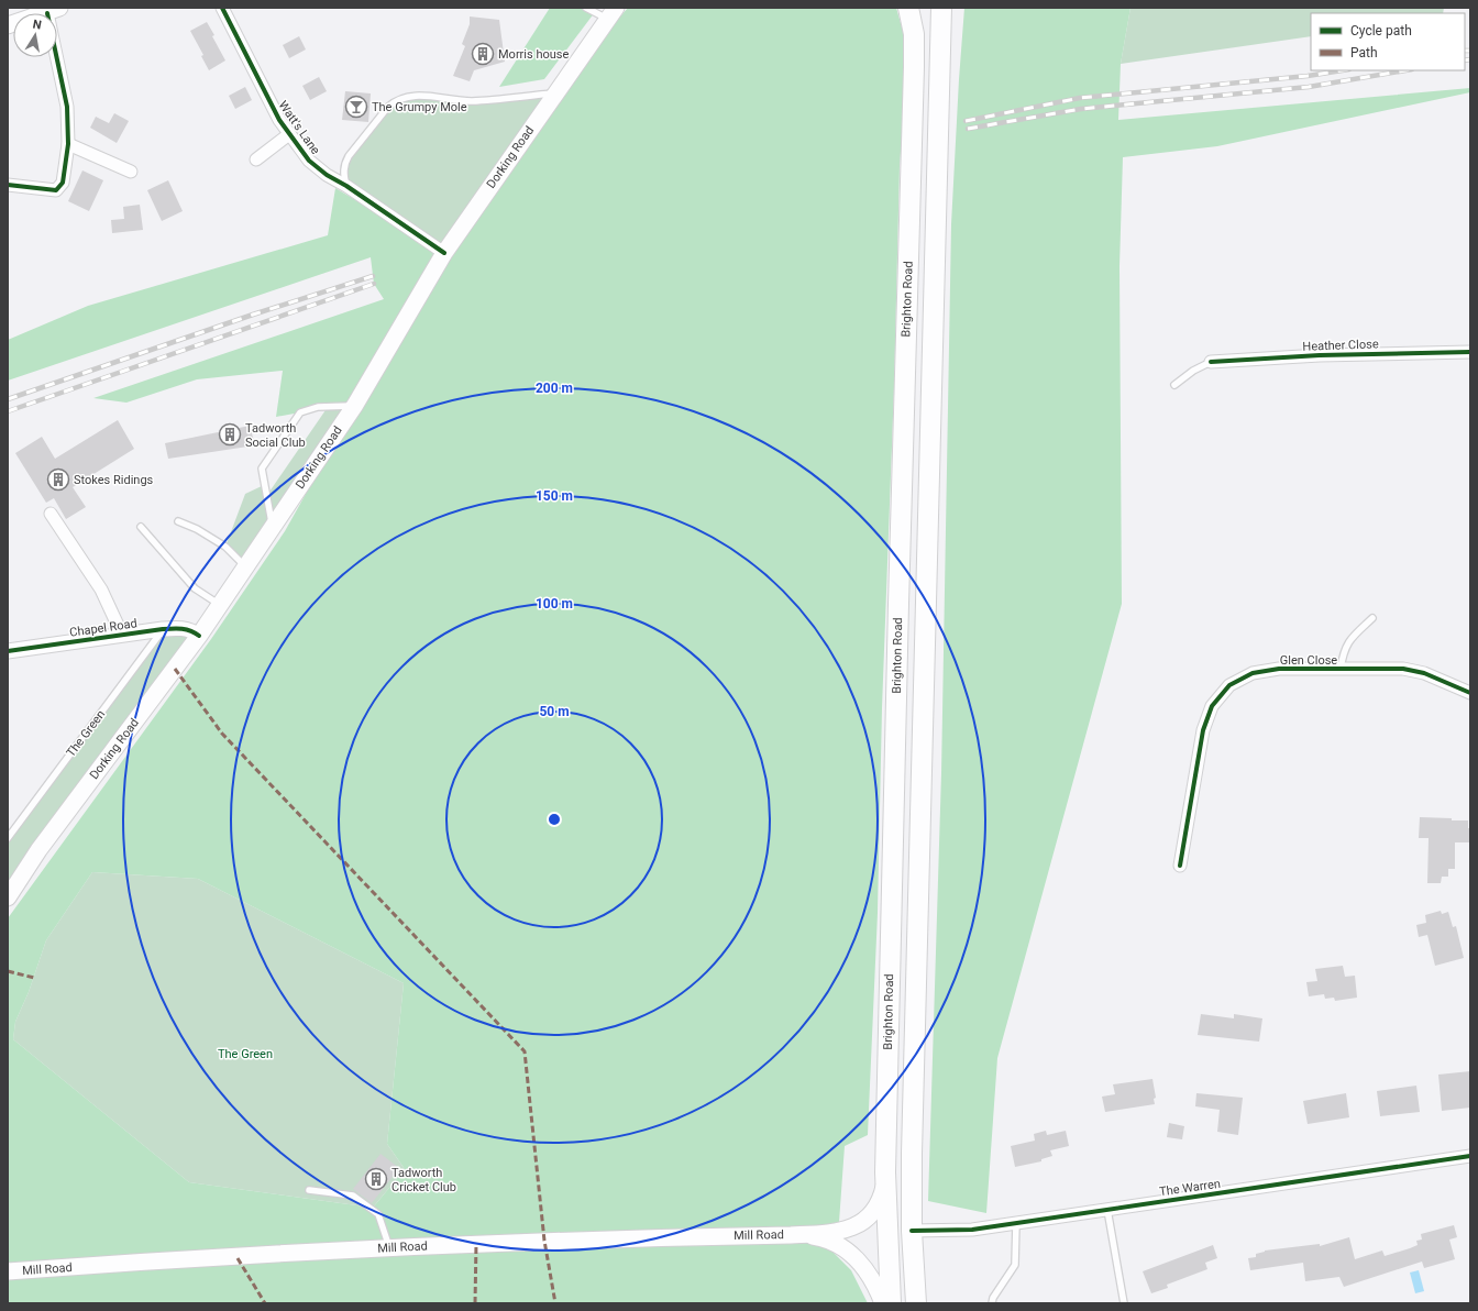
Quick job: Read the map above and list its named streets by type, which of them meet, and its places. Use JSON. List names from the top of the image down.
{
  "streets": {
    "highway": ["Brighton Road"],
    "main road": ["Dorking Road", "Mill Road"],
    "street": [
      "Watt's Lane",
      "Heather Close",
      "Chapel Road",
      "Glen Close",
      "The Warren"
    ],
    "lane": ["The Green"]
  },
  "crossings": [
    ["Watt's Lane", "Dorking Road"],
    ["Dorking Road", "Chapel Road"],
    ["Brighton Road", "Mill Road"],
    ["Chapel Road", "The Green"]
  ],
  "parks": ["The Green"],
  "places": {
    "building": [
      "Morris house",
      "Tadworth Social Club",
      "Stokes Ridings",
      "Tadworth Cricket Club"
    ],
    "bar": ["The Grumpy Mole"]
  },
  "legend": ["Cycle path", "Path"],
  "north": "top",
  "rings": [
    "200 m",
    "150 m",
    "100 m",
    "50 m"
  ]
}
